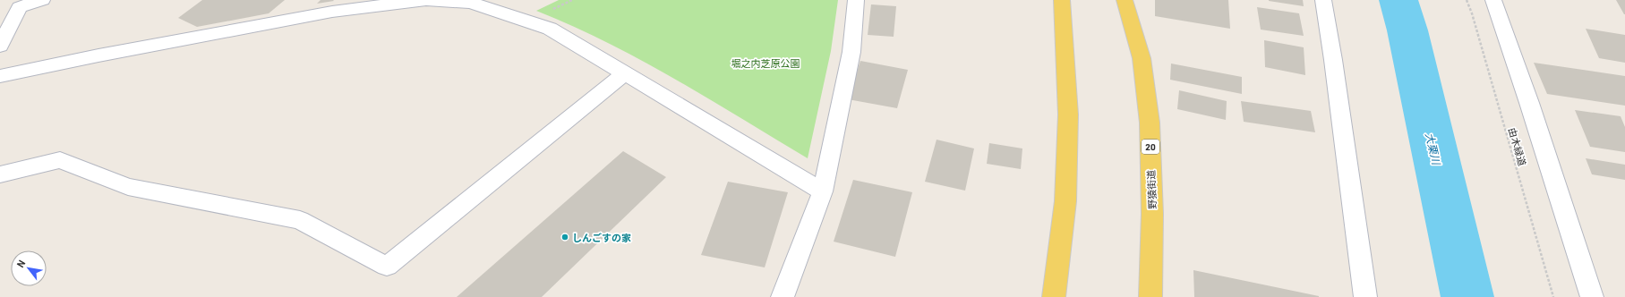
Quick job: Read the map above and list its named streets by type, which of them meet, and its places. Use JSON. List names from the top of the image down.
{
  "streets": {
    "main road": ["20", "野猿街道"],
    "path": ["由木緑道"]
  },
  "water": ["大栗川"],
  "parks": ["堀之内芝原公園"],
  "places": ["しんごすの家"],
  "north": "top left"
}
